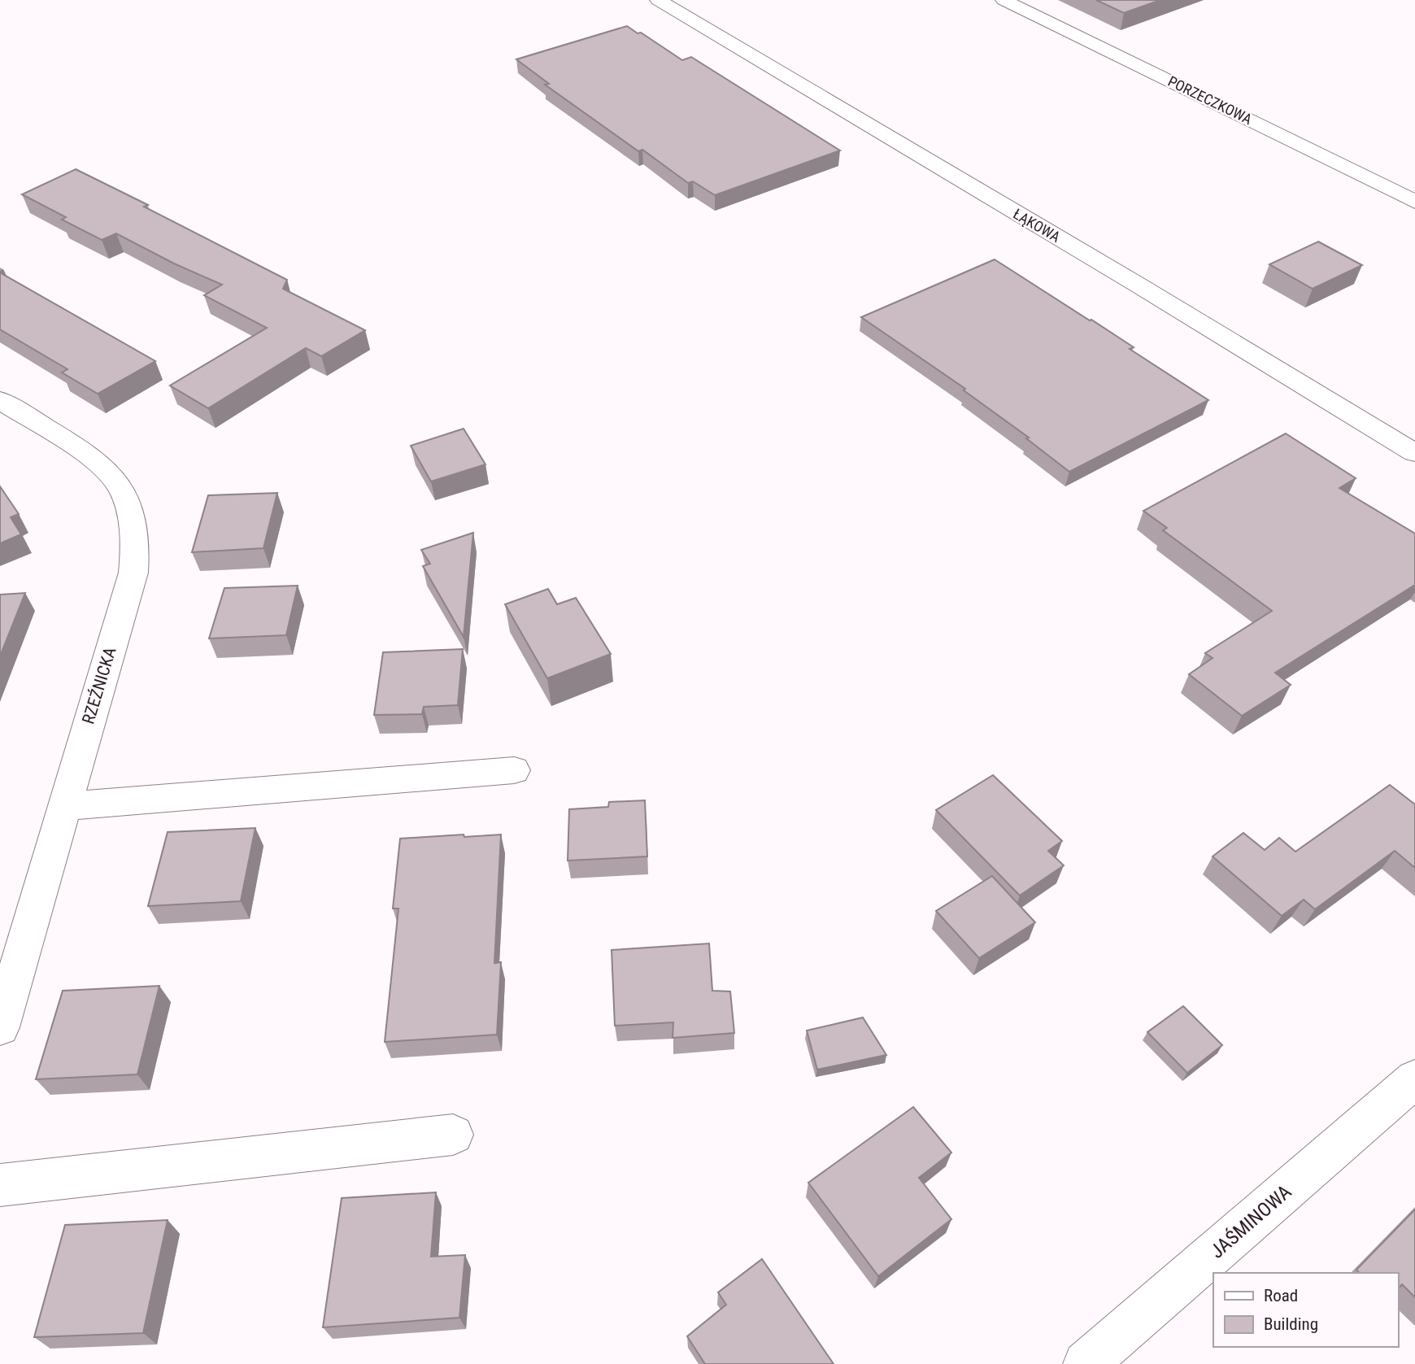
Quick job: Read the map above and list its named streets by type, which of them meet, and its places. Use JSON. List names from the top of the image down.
{
  "streets": {
    "street": [
      "PORZECZKOWA",
      "ŁĄKOWA",
      "RZEŹNICKA",
      "JAŚMINOWA"
    ]
  },
  "legend": ["Road", "Building"]
}
